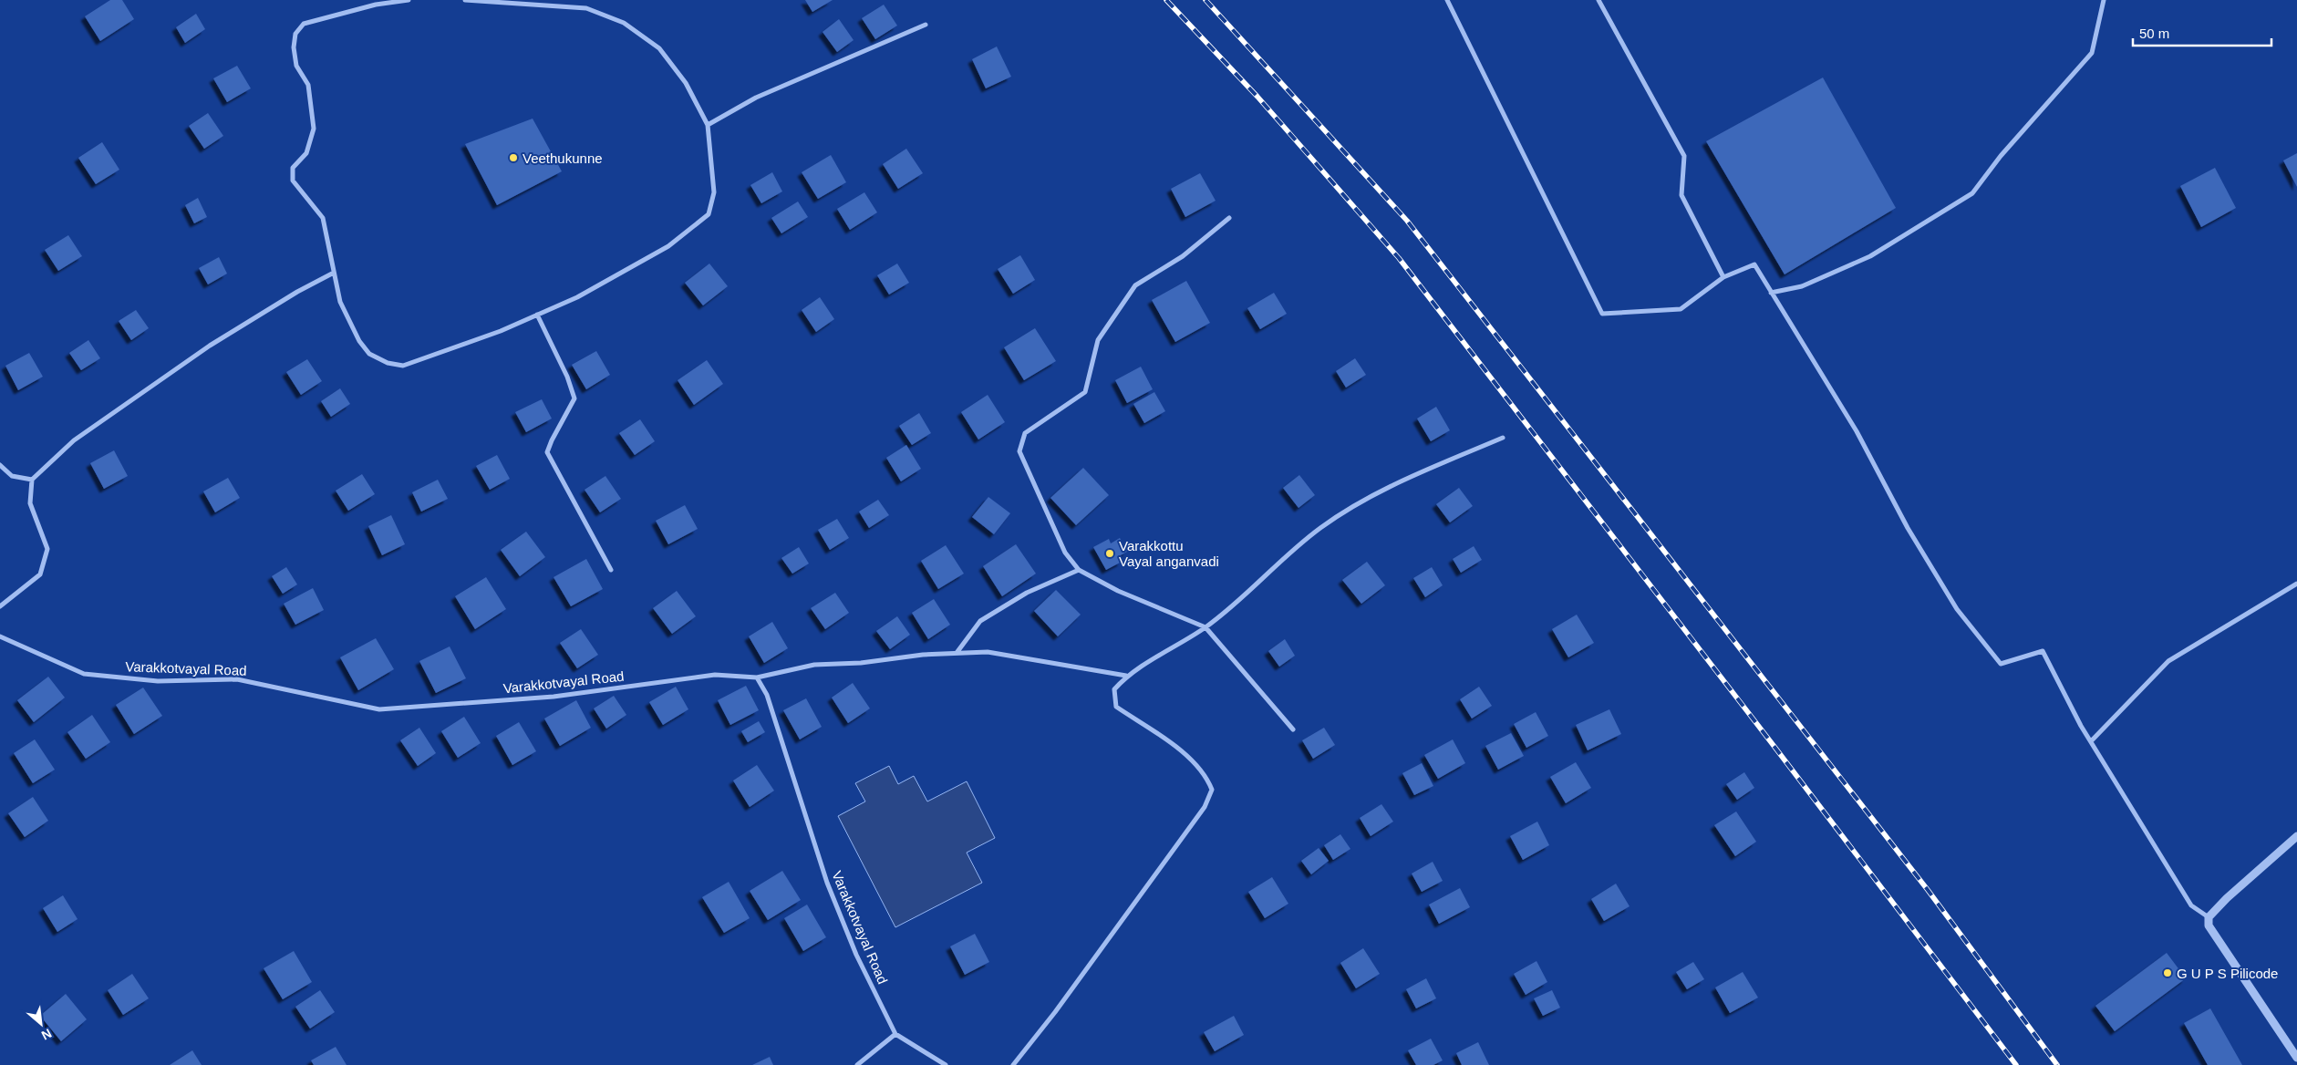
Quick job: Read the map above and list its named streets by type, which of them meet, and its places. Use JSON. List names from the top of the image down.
{
  "streets": {
    "street": ["Varakkotvayal Road"]
  },
  "places": ["Veethukunne", "Varakkottu Vayal anganvadi", "G U P S Pilicode"],
  "scale_bar": "50 m",
  "north": "bottom right"
}
